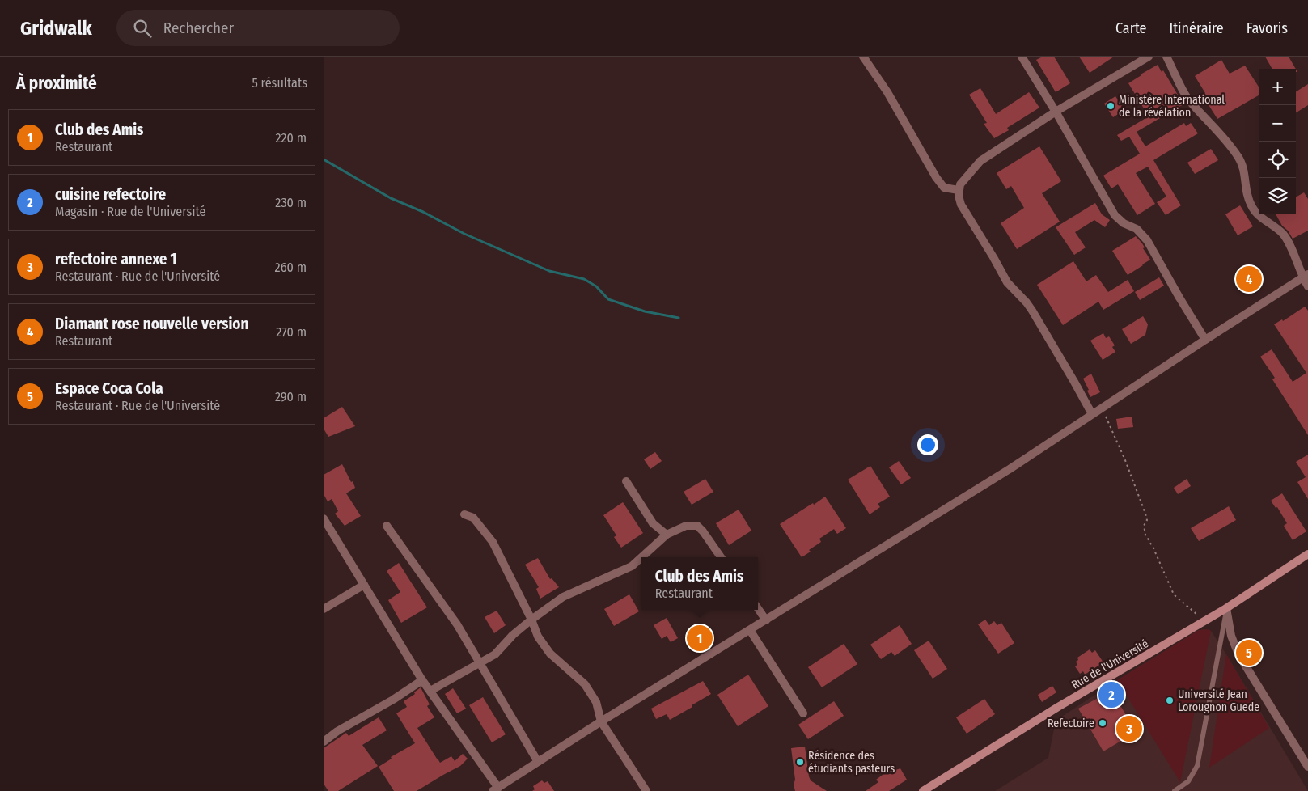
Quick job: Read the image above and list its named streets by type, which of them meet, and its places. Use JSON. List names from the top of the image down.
{
  "streets": {
    "street": ["Rue de l'Université"]
  },
  "places": [
    "Ministère International de la révélation",
    "Université Jean Lorougnon Guede",
    "Refectoire",
    "Résidence des étudiants pasteurs"
  ],
  "page": {
    "header": "Gridwalk",
    "search": "Rechercher",
    "nav": ["Carte", "Itinéraire", "Favoris"],
    "heading": ["À proximité", "5 résultats"],
    "map_buttons": ["+", "−"],
    "list": [
      {
        "mark": "1",
        "name": "Club des Amis",
        "note": "Restaurant",
        "value": "220 m"
      },
      {
        "mark": "2",
        "name": "cuisine refectoire",
        "note": "Magasin · Rue de l'Université",
        "value": "230 m"
      },
      {
        "mark": "3",
        "name": "refectoire annexe 1",
        "note": "Restaurant · Rue de l'Université",
        "value": "260 m"
      },
      {
        "mark": "4",
        "name": "Diamant rose nouvelle version",
        "note": "Restaurant",
        "value": "270 m"
      },
      {
        "mark": "5",
        "name": "Espace Coca Cola",
        "note": "Restaurant · Rue de l'Université",
        "value": "290 m"
      }
    ],
    "pins": [
      "4",
      "1",
      "5",
      "2",
      "3"
    ],
    "popup": ["Club des Amis", "Restaurant"]
  }
}
